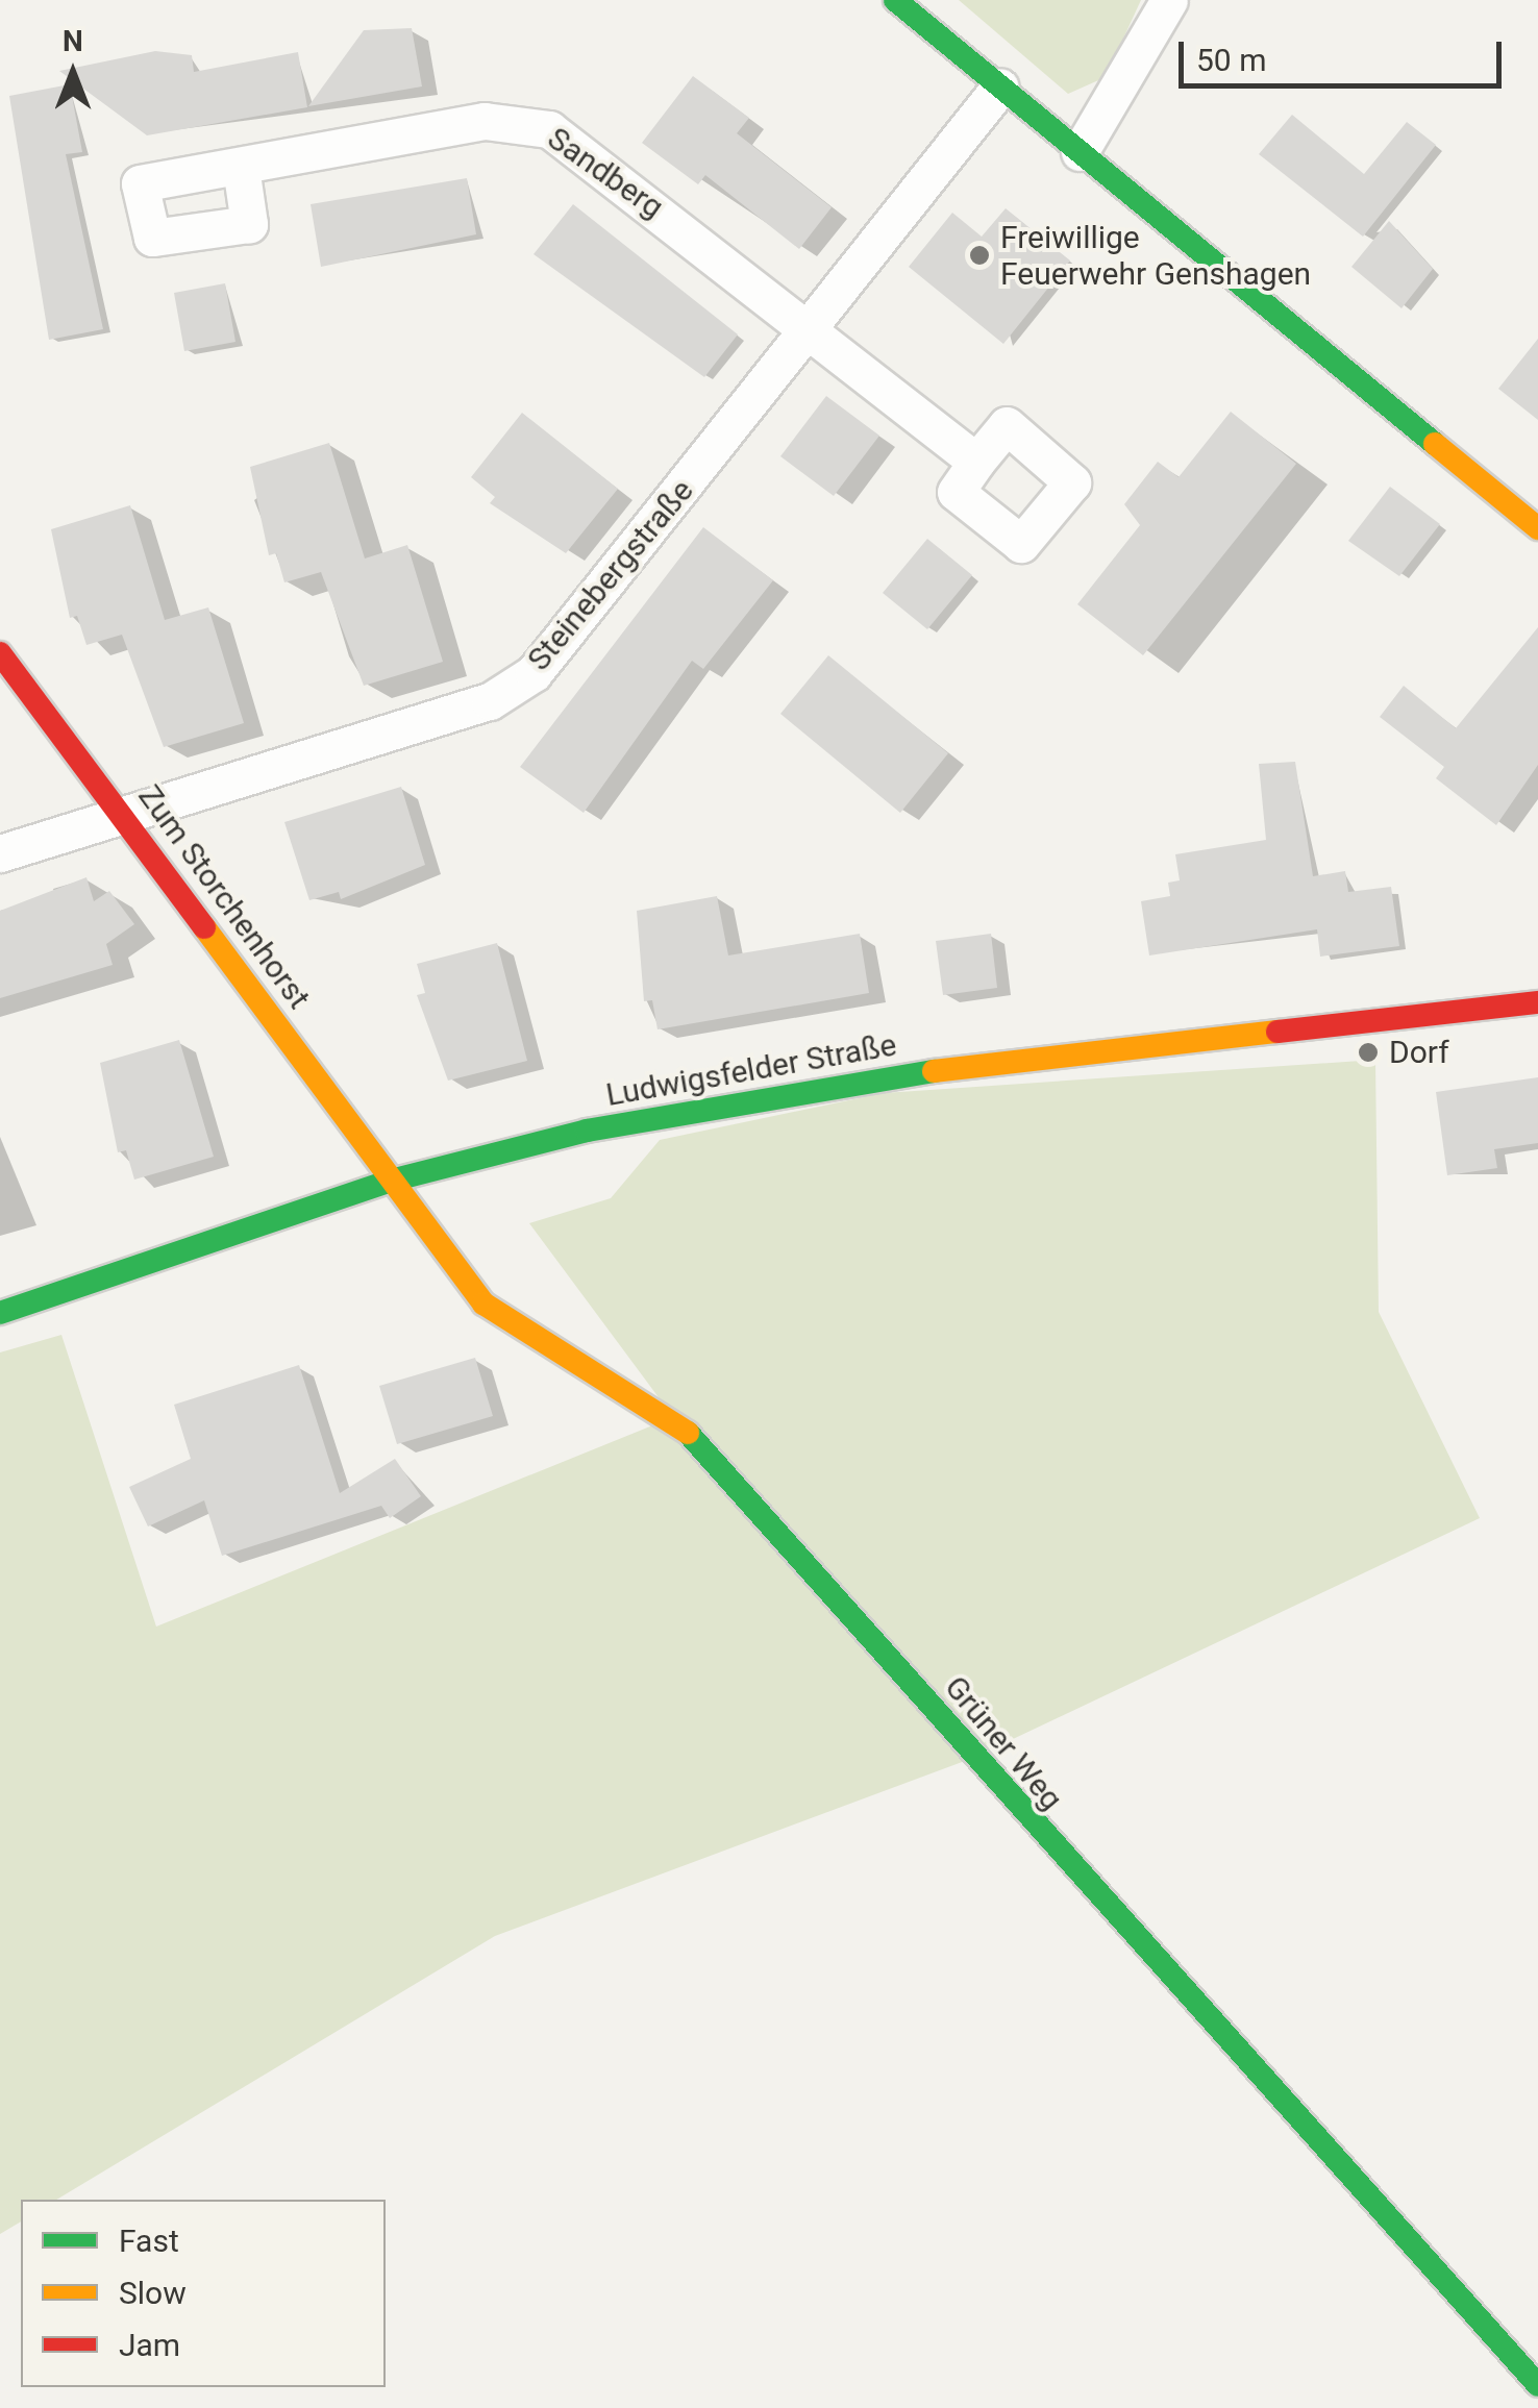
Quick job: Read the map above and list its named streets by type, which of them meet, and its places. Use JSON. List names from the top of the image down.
{
  "streets": {
    "street": [
      "Sandberg",
      "Steinebergstraße",
      "Zum Storchenhorst",
      "Ludwigsfelder Straße",
      "Grüner Weg"
    ]
  },
  "crossings": [
    ["Sandberg", "Steinebergstraße"],
    ["Steinebergstraße", "Zum Storchenhorst"],
    ["Zum Storchenhorst", "Ludwigsfelder Straße"],
    ["Zum Storchenhorst", "Grüner Weg"],
    ["Ludwigsfelder Straße", "Grüner Weg"]
  ],
  "places": ["Freiwillige Feuerwehr Genshagen", "Dorf"],
  "legend": ["Fast", "Slow", "Jam"],
  "scale_bar": "50 m",
  "north": "top"
}
